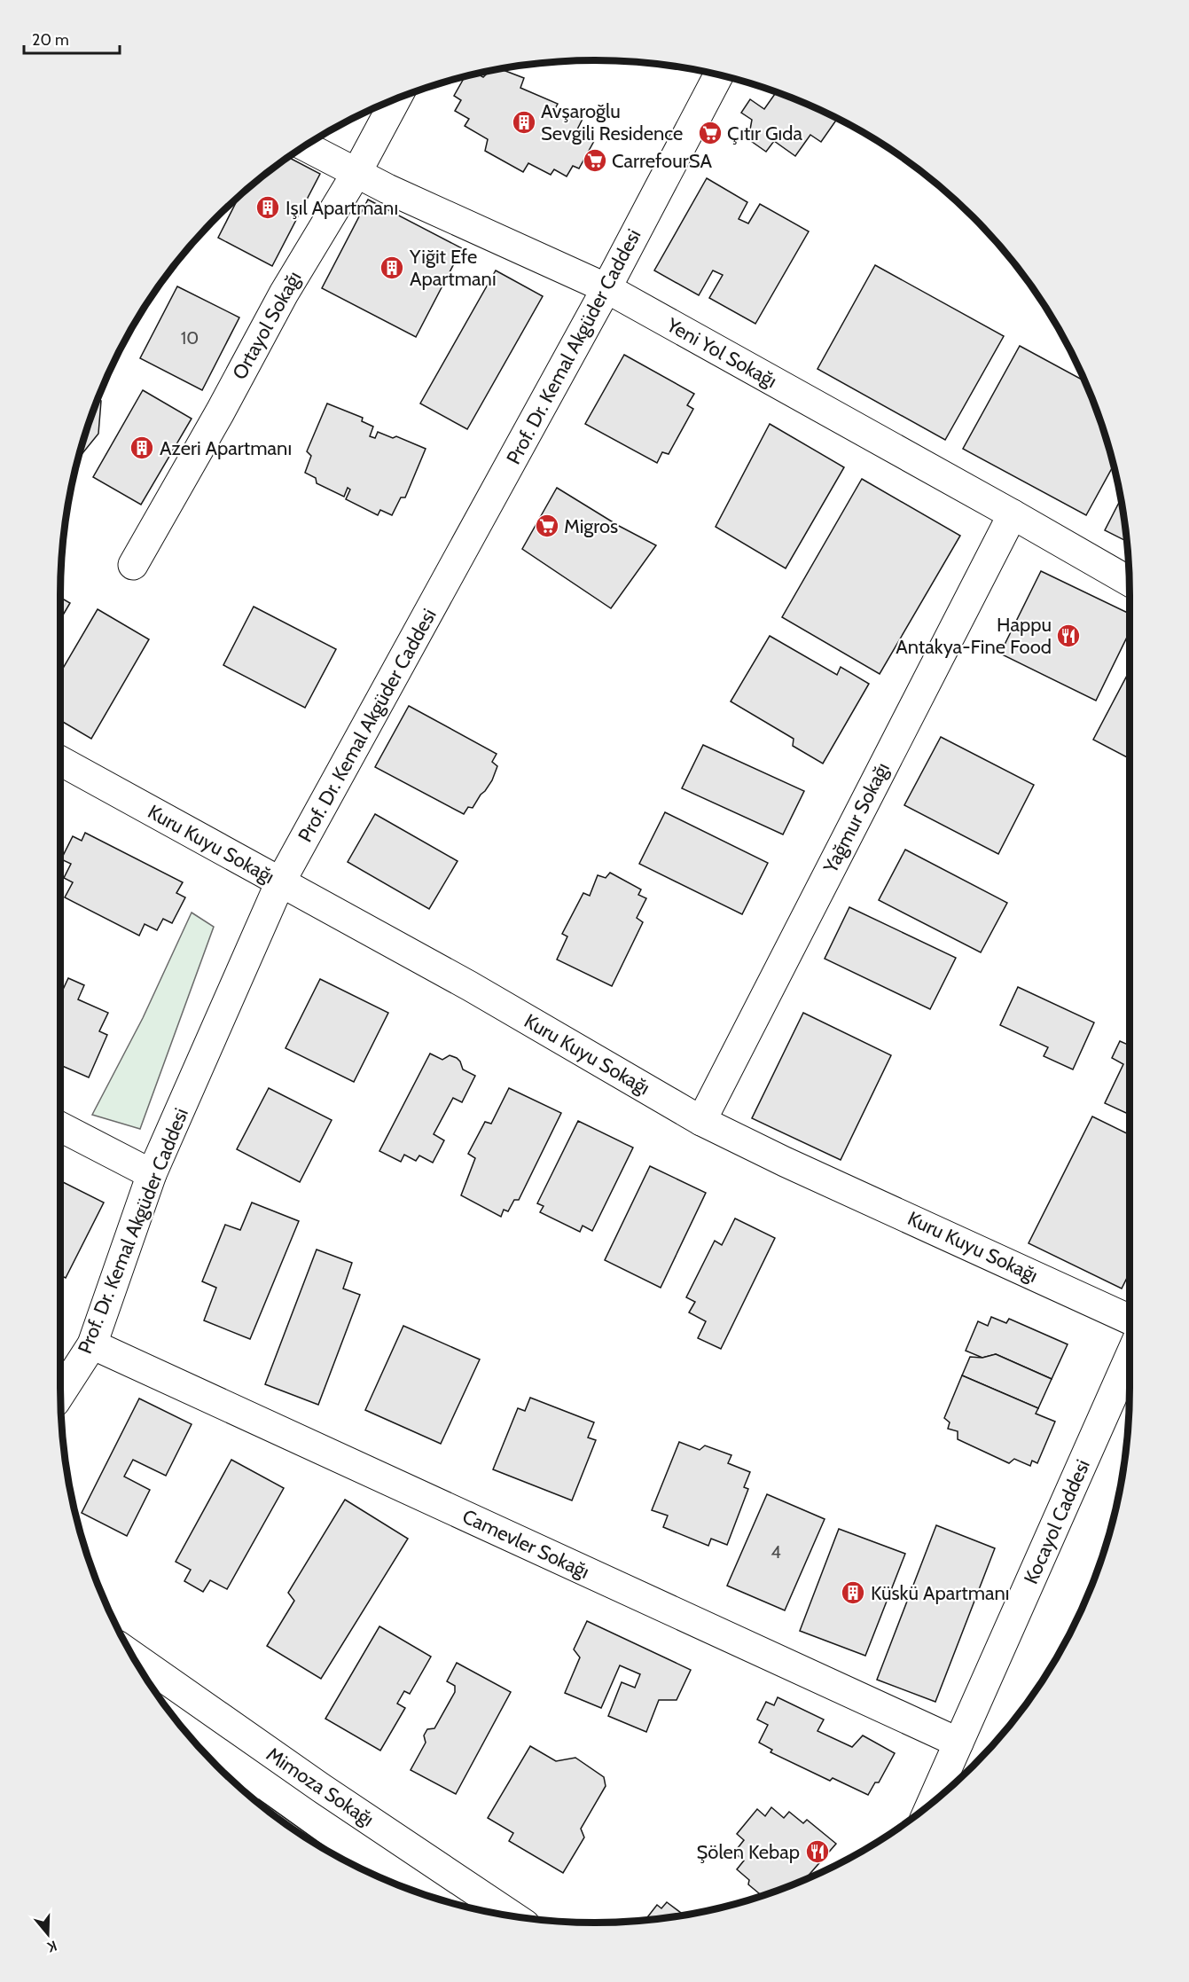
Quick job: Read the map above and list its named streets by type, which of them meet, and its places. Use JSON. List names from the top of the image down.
{
  "streets": {
    "street": [
      "Ortayol Sokağı",
      "Prof. Dr. Kemal Akgüder Caddesi",
      "Yeni Yol Sokağı",
      "Yağmur Sokağı",
      "Kuru Kuyu Sokağı",
      "Kocayol Caddesi",
      "Camevler Sokağı",
      "Mimoza Sokağı"
    ]
  },
  "crossings": [
    ["Ortayol Sokağı", "Yeni Yol Sokağı"],
    ["Prof. Dr. Kemal Akgüder Caddesi", "Yeni Yol Sokağı"],
    ["Prof. Dr. Kemal Akgüder Caddesi", "Kuru Kuyu Sokağı"],
    ["Prof. Dr. Kemal Akgüder Caddesi", "Camevler Sokağı"],
    ["Yeni Yol Sokağı", "Yağmur Sokağı"],
    ["Yağmur Sokağı", "Kuru Kuyu Sokağı"],
    ["Kocayol Caddesi", "Camevler Sokağı"]
  ],
  "places": {
    "building": [
      "Avşaroğlu Sevgili Residence",
      "Işıl Apartmanı",
      "Yiğit Efe Apartmanı",
      "Azeri Apartmanı",
      "Küskü Apartmanı"
    ],
    "supermarket": ["Çıtır Gıda", "CarrefourSA", "Migros"],
    "restaurant": ["Happu Antakya-Fine Food", "Şölen Kebap"]
  },
  "house_numbers": ["10", "4"],
  "scale_bar": "20 m",
  "north": "bottom"
}
